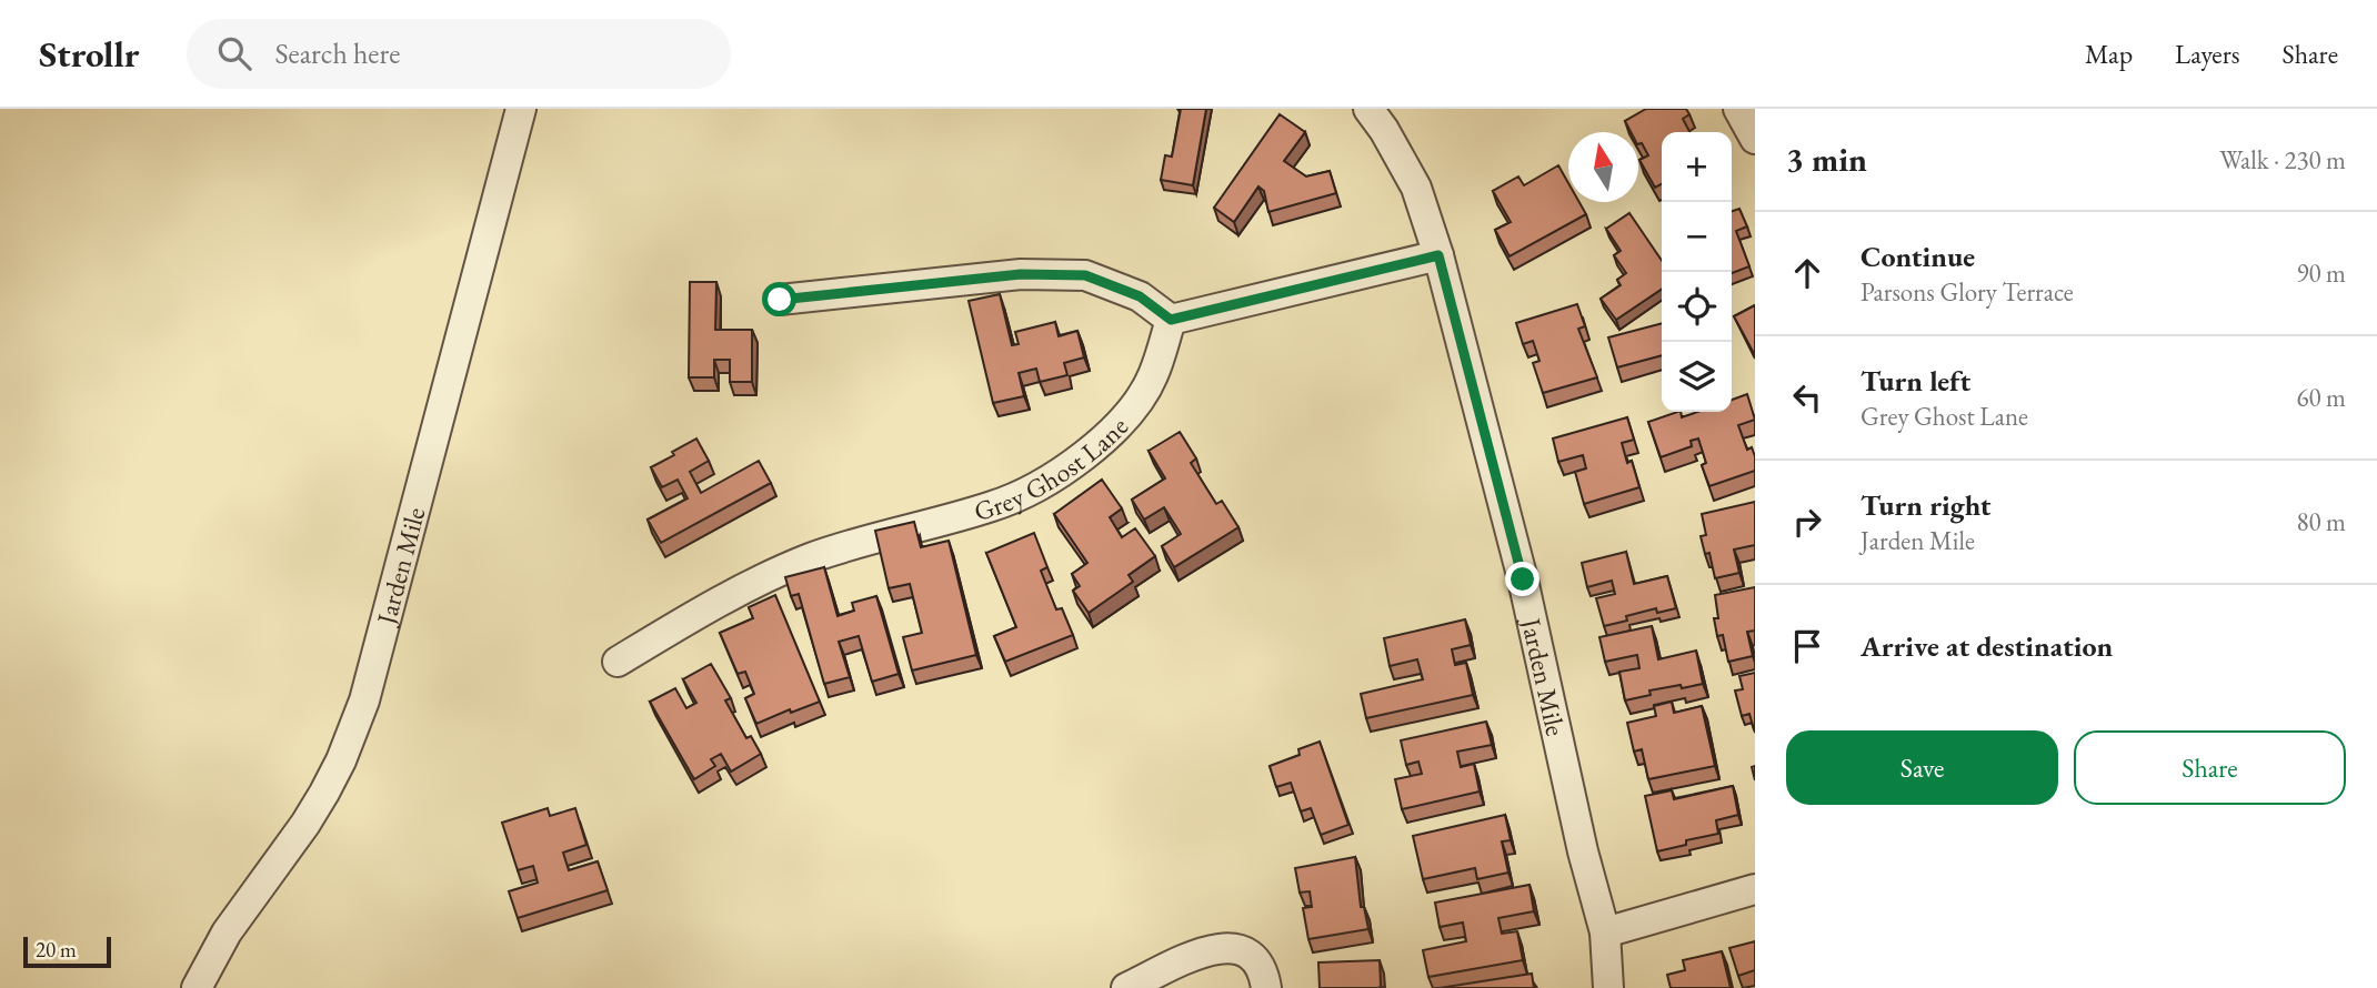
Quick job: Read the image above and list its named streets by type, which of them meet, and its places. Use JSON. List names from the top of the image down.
{
  "streets": {
    "street": ["Grey Ghost Lane", "Jarden Mile"]
  },
  "scale_bar": "20 m",
  "north": "top",
  "page": {
    "header": "Strollr",
    "search": "Search here",
    "nav": ["Map", "Layers", "Share"],
    "heading": ["3 min", "Walk · 230 m"],
    "map_buttons": ["+", "−"],
    "list": [
      ["Continue", "Parsons Glory Terrace", "90 m"],
      ["Turn left", "Grey Ghost Lane", "60 m"],
      ["Turn right", "Jarden Mile", "80 m"],
      "Arrive at destination"
    ],
    "buttons": ["Save", "Share"],
    "scale": "20 m"
  }
}
